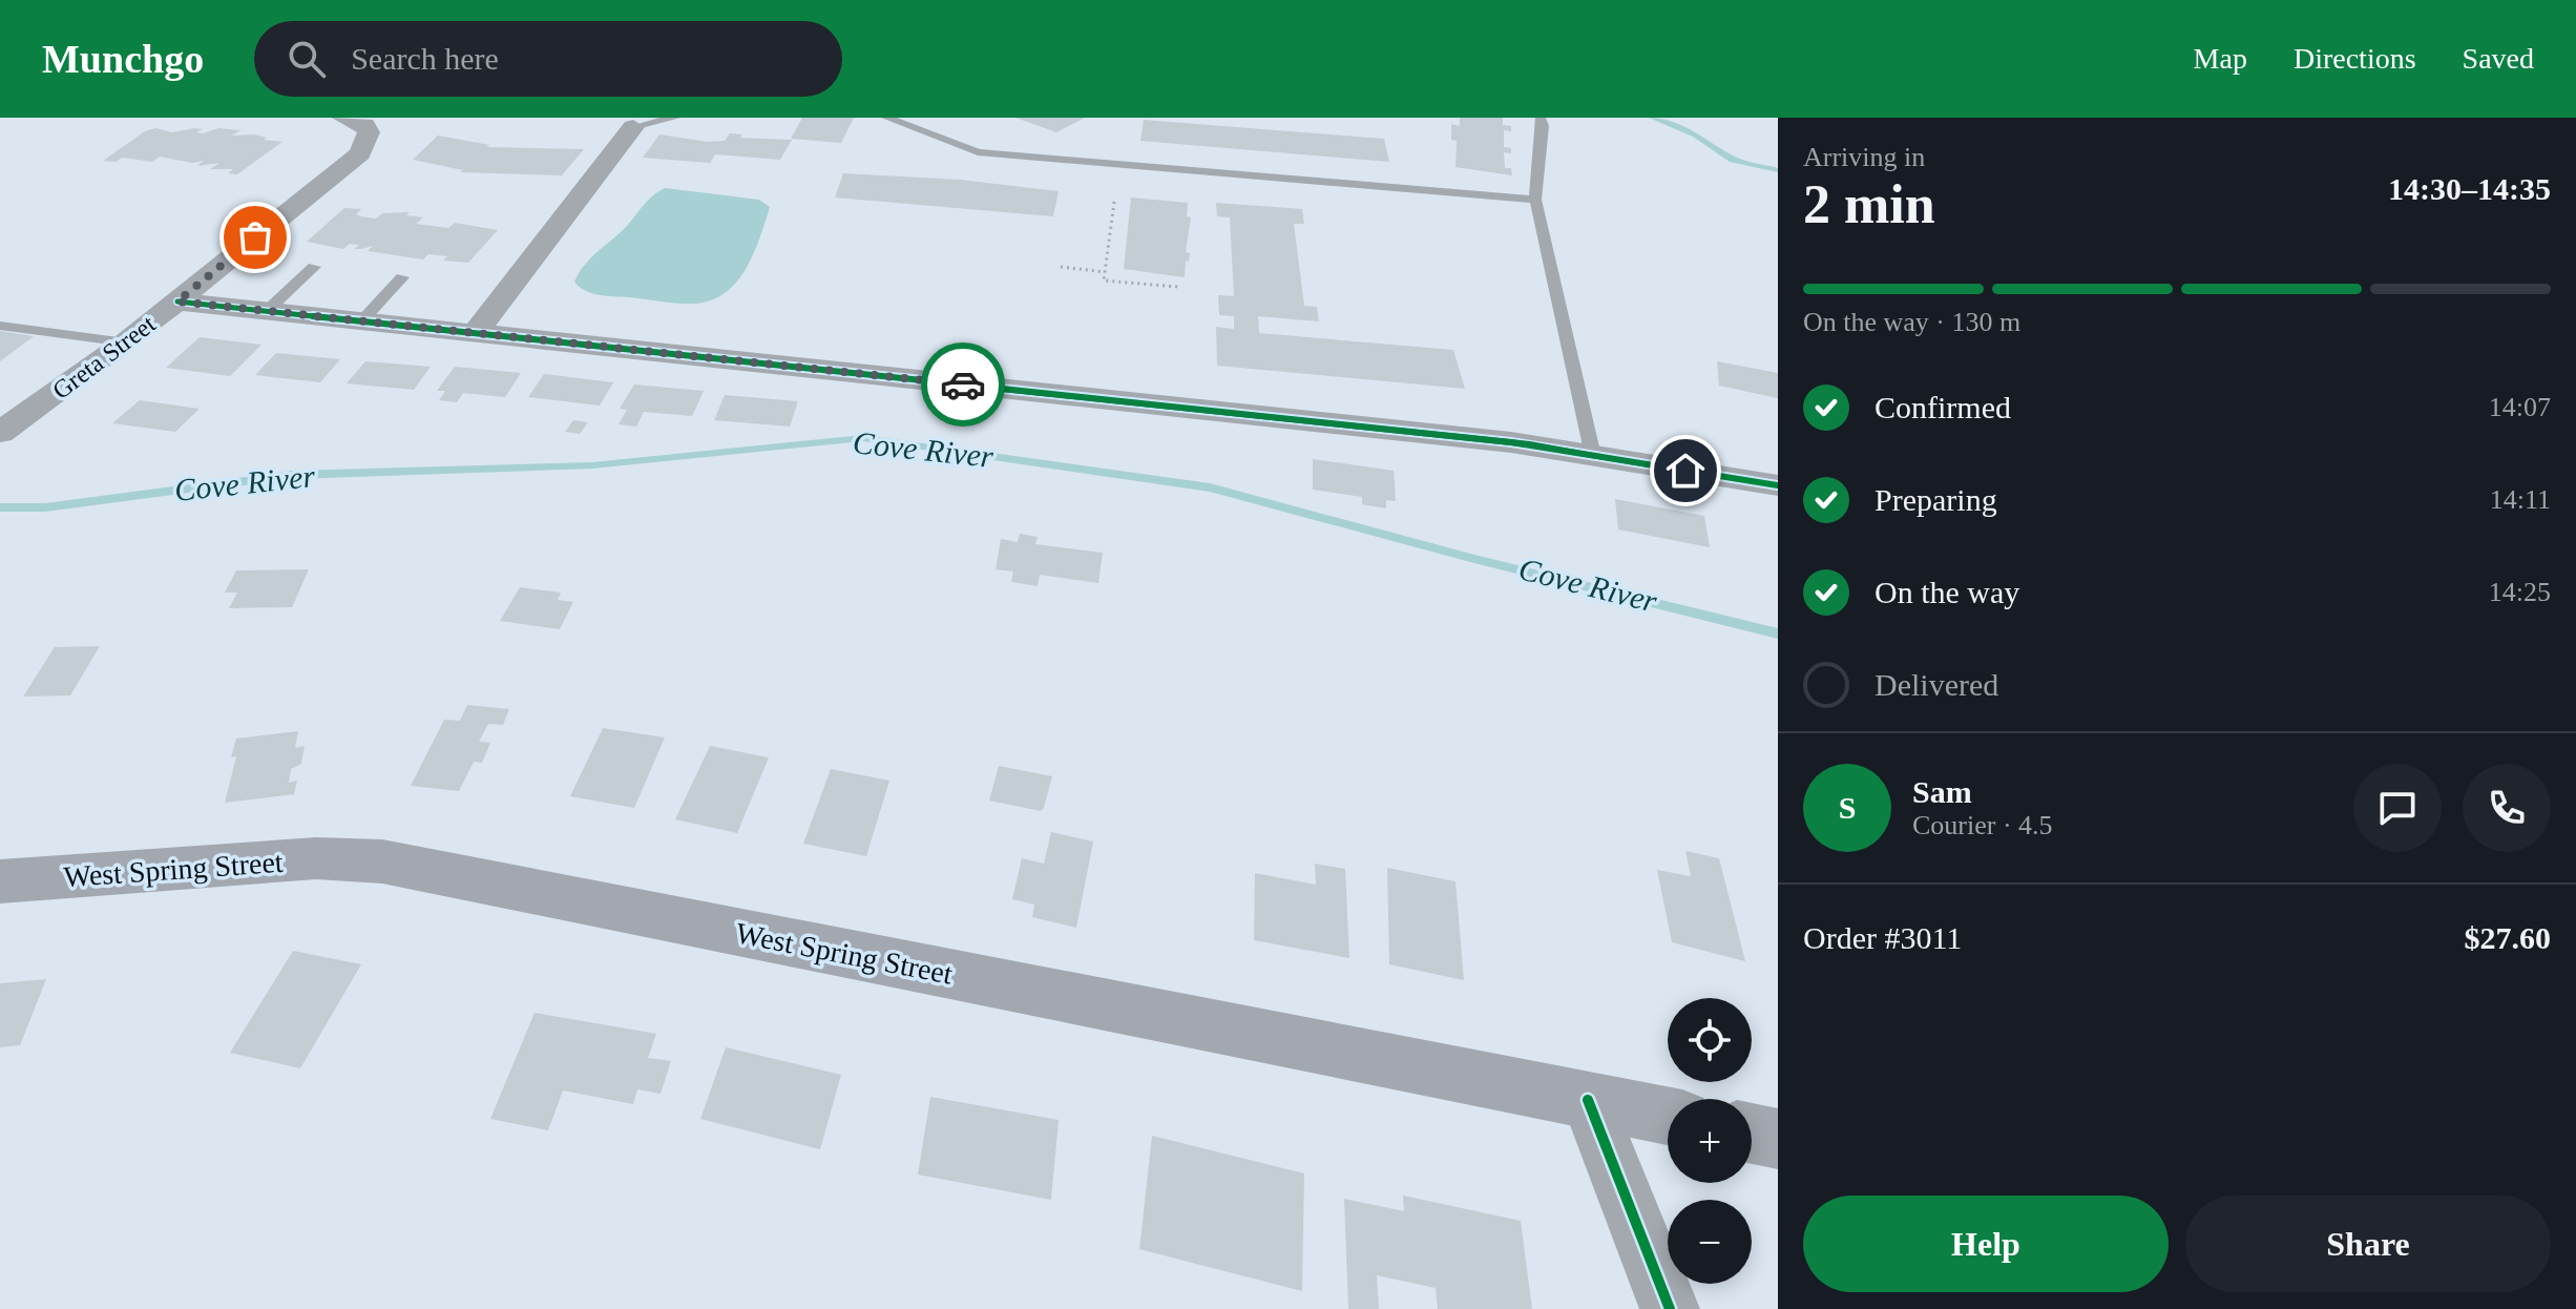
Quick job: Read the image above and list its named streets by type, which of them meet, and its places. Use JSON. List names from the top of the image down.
{
  "streets": {
    "main road": ["West Spring Street"],
    "street": ["Greta Street"]
  },
  "water": ["Cove River"],
  "page": {
    "header": "Munchgo",
    "search": "Search here",
    "nav": ["Map", "Directions", "Saved"],
    "heading": ["2 min", "Arriving in", "14:30–14:35"],
    "panel": [
      "Sam",
      "Courier · 4.5",
      "Order #3011",
      "$27.60"
    ],
    "bar": "On the way · 130 m",
    "list": [
      ["Confirmed", "14:07"],
      ["Preparing", "14:11"],
      ["On the way", "14:25"],
      "Delivered"
    ],
    "round": "S",
    "map_buttons": ["+", "−"],
    "buttons": ["Help", "Share"]
  }
}
